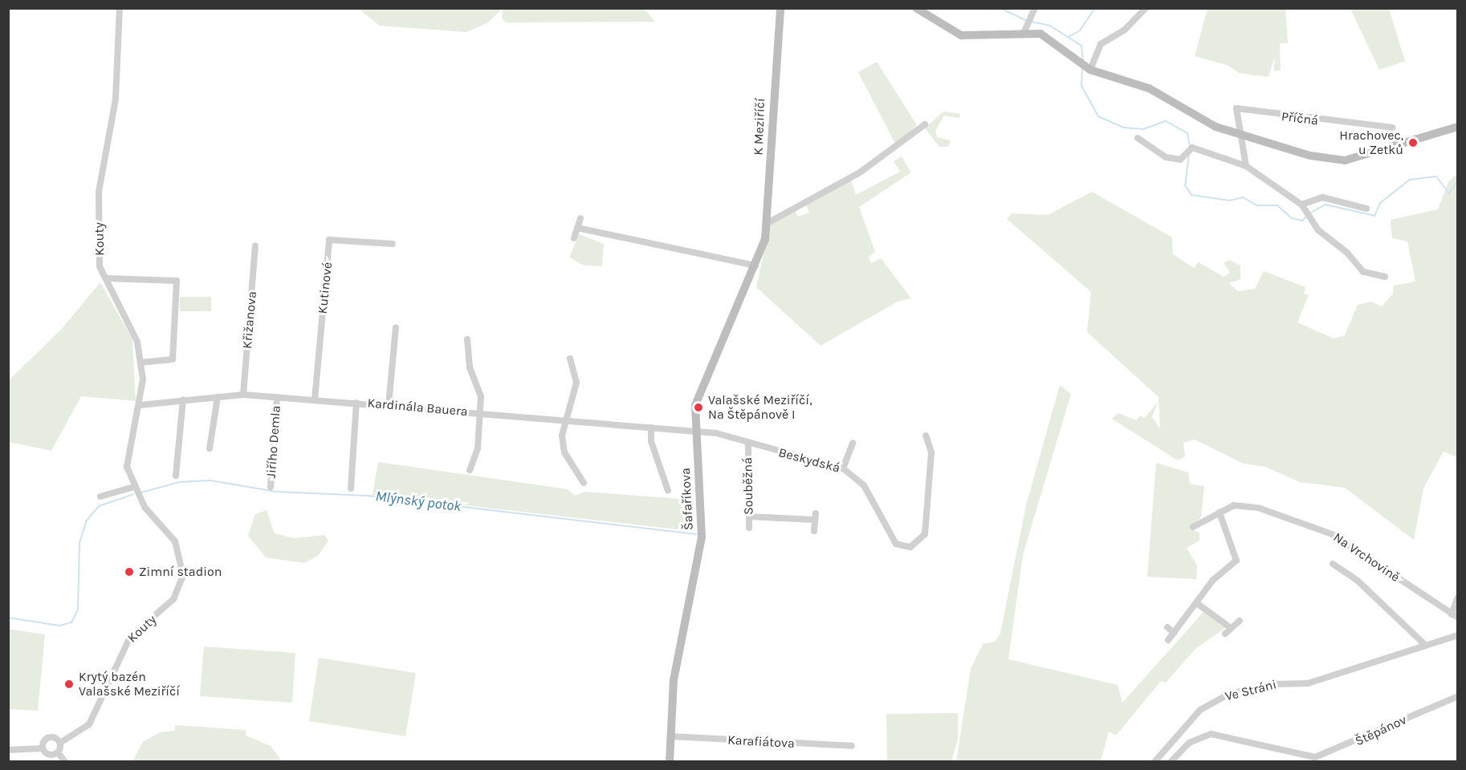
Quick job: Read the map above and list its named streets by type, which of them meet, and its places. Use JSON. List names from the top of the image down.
{
  "streets": {
    "street": [
      "Příčná",
      "K Meziříčí",
      "Kouty",
      "Kutinové",
      "Křižanova",
      "Kardinála Bauera",
      "Jiřího Demla",
      "Beskydská",
      "Souběžná",
      "Šafaříkova",
      "Na Vrchovině",
      "Ve Stráni",
      "Štěpánov",
      "Karafiátova"
    ]
  },
  "crossings": [
    ["K Meziříčí", "Šafaříkova"],
    ["Kouty", "Kardinála Bauera"],
    ["Kutinové", "Kardinála Bauera"],
    ["Křižanova", "Kardinála Bauera"],
    ["Kardinála Bauera", "Jiřího Demla"],
    ["Kardinála Bauera", "Beskydská"],
    ["Kardinála Bauera", "Šafaříkova"],
    ["Beskydská", "Souběžná"],
    ["Beskydská", "Šafaříkova"],
    ["Šafaříkova", "Karafiátova"]
  ],
  "water": ["Mlýnský potok"],
  "places": [
    "Hrachovec, u Zetků",
    "Valašské Meziříčí, Na Štěpánově I",
    "Zimní stadion",
    "Krytý bazén Valašské Meziříčí"
  ]
}
